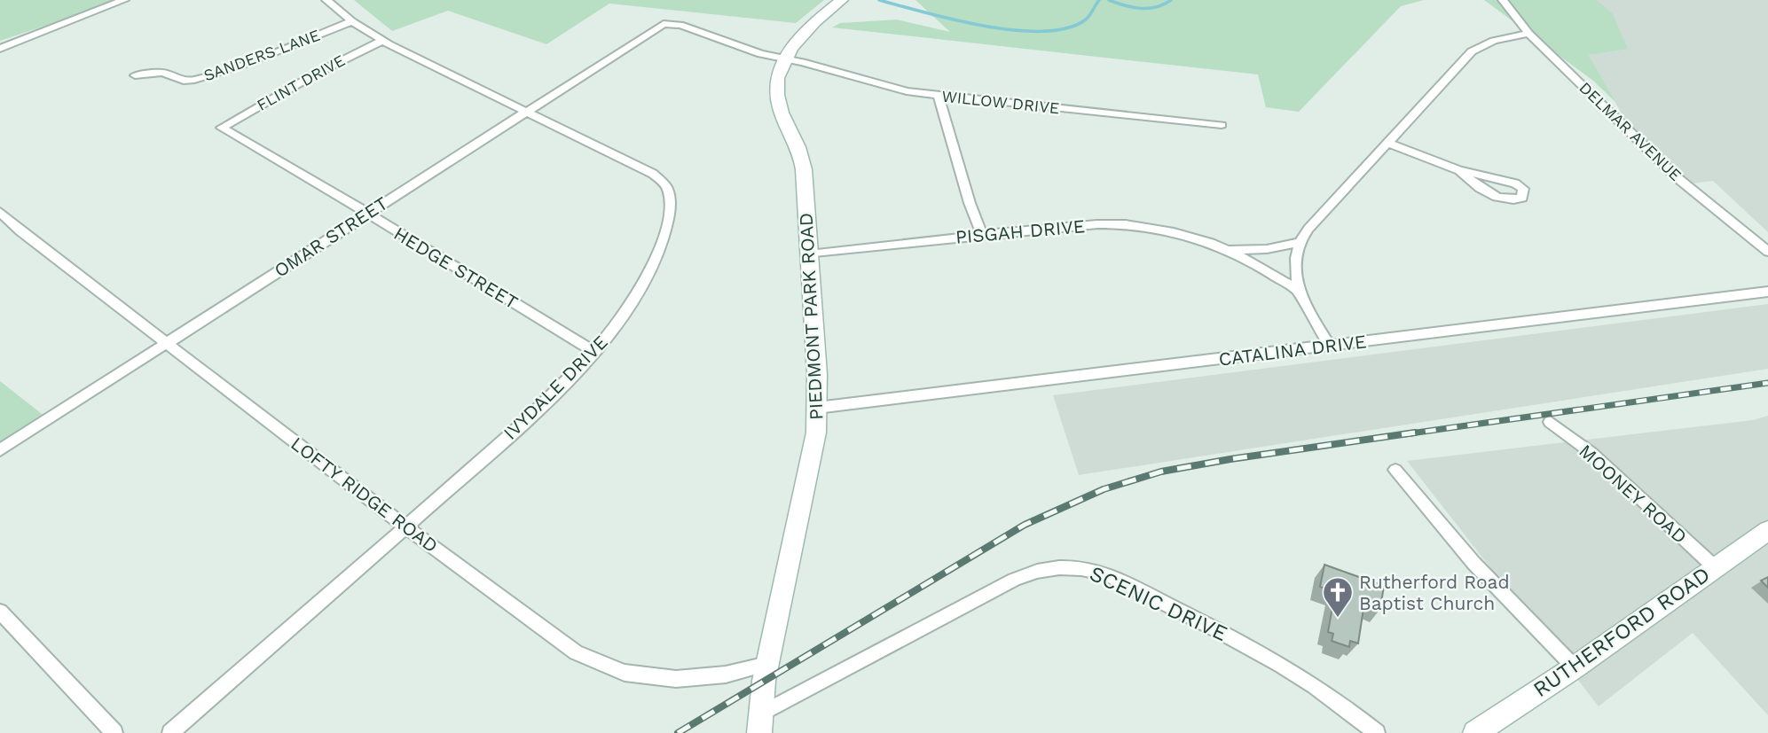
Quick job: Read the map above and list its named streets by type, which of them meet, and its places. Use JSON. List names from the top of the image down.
{
  "streets": {
    "street": [
      "SANDERS LANE",
      "FLINT DRIVE",
      "WILLOW DRIVE",
      "DELMAR AVENUE",
      "PISGAH DRIVE",
      "OMAR STREET",
      "HEDGE STREET",
      "PIEDMONT PARK ROAD",
      "CATALINA DRIVE",
      "IVYDALE DRIVE",
      "MOONEY ROAD",
      "LOFTY RIDGE ROAD",
      "SCENIC DRIVE",
      "RUTHERFORD ROAD"
    ]
  },
  "crossings": [
    ["SANDERS LANE", "IVYDALE DRIVE"],
    ["FLINT DRIVE", "HEDGE STREET"],
    ["FLINT DRIVE", "IVYDALE DRIVE"],
    ["WILLOW DRIVE", "OMAR STREET"],
    ["WILLOW DRIVE", "PIEDMONT PARK ROAD"],
    ["PISGAH DRIVE", "PIEDMONT PARK ROAD"],
    ["PISGAH DRIVE", "CATALINA DRIVE"],
    ["OMAR STREET", "HEDGE STREET"],
    ["OMAR STREET", "IVYDALE DRIVE"],
    ["OMAR STREET", "LOFTY RIDGE ROAD"],
    ["HEDGE STREET", "IVYDALE DRIVE"],
    ["PIEDMONT PARK ROAD", "CATALINA DRIVE"],
    ["PIEDMONT PARK ROAD", "LOFTY RIDGE ROAD"],
    ["PIEDMONT PARK ROAD", "SCENIC DRIVE"],
    ["IVYDALE DRIVE", "LOFTY RIDGE ROAD"],
    ["MOONEY ROAD", "RUTHERFORD ROAD"]
  ],
  "places": {
    "church": ["Rutherford Road Baptist Church"]
  }
}
